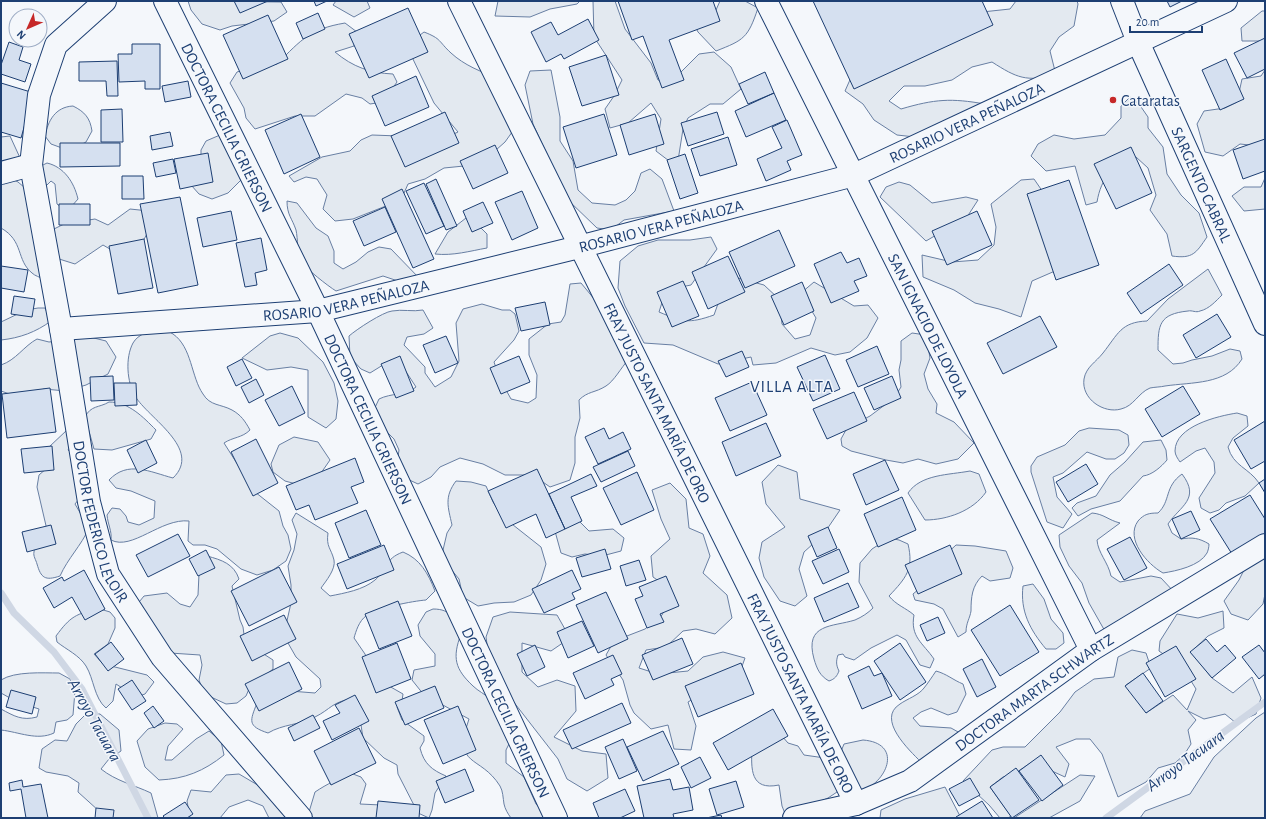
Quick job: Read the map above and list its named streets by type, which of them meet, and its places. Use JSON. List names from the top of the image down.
{
  "streets": {
    "street": [
      "ROSARIO VERA PEÑALOZA",
      "DOCTORA CECILIA GRIERSON",
      "SARGENTO CABRAL",
      "SAN IGNACIO DE LOYOLA",
      "FRAY JUSTO SANTA MARÍA DE ORO",
      "DOCTOR FEDERICO LELOIR",
      "DOCTORA MARTA SCHWARTZ"
    ]
  },
  "crossings": [
    ["ROSARIO VERA PEÑALOZA", "DOCTORA CECILIA GRIERSON"],
    ["ROSARIO VERA PEÑALOZA", "SARGENTO CABRAL"],
    ["ROSARIO VERA PEÑALOZA", "SAN IGNACIO DE LOYOLA"],
    ["ROSARIO VERA PEÑALOZA", "FRAY JUSTO SANTA MARÍA DE ORO"],
    ["ROSARIO VERA PEÑALOZA", "DOCTOR FEDERICO LELOIR"],
    ["SAN IGNACIO DE LOYOLA", "DOCTORA MARTA SCHWARTZ"],
    ["FRAY JUSTO SANTA MARÍA DE ORO", "DOCTORA MARTA SCHWARTZ"]
  ],
  "districts": ["VILLA ALTA"],
  "water": ["Arroyo Tacuara"],
  "places": ["Cataratas"],
  "scale_bar": "20 m",
  "north": "bottom left"
}
